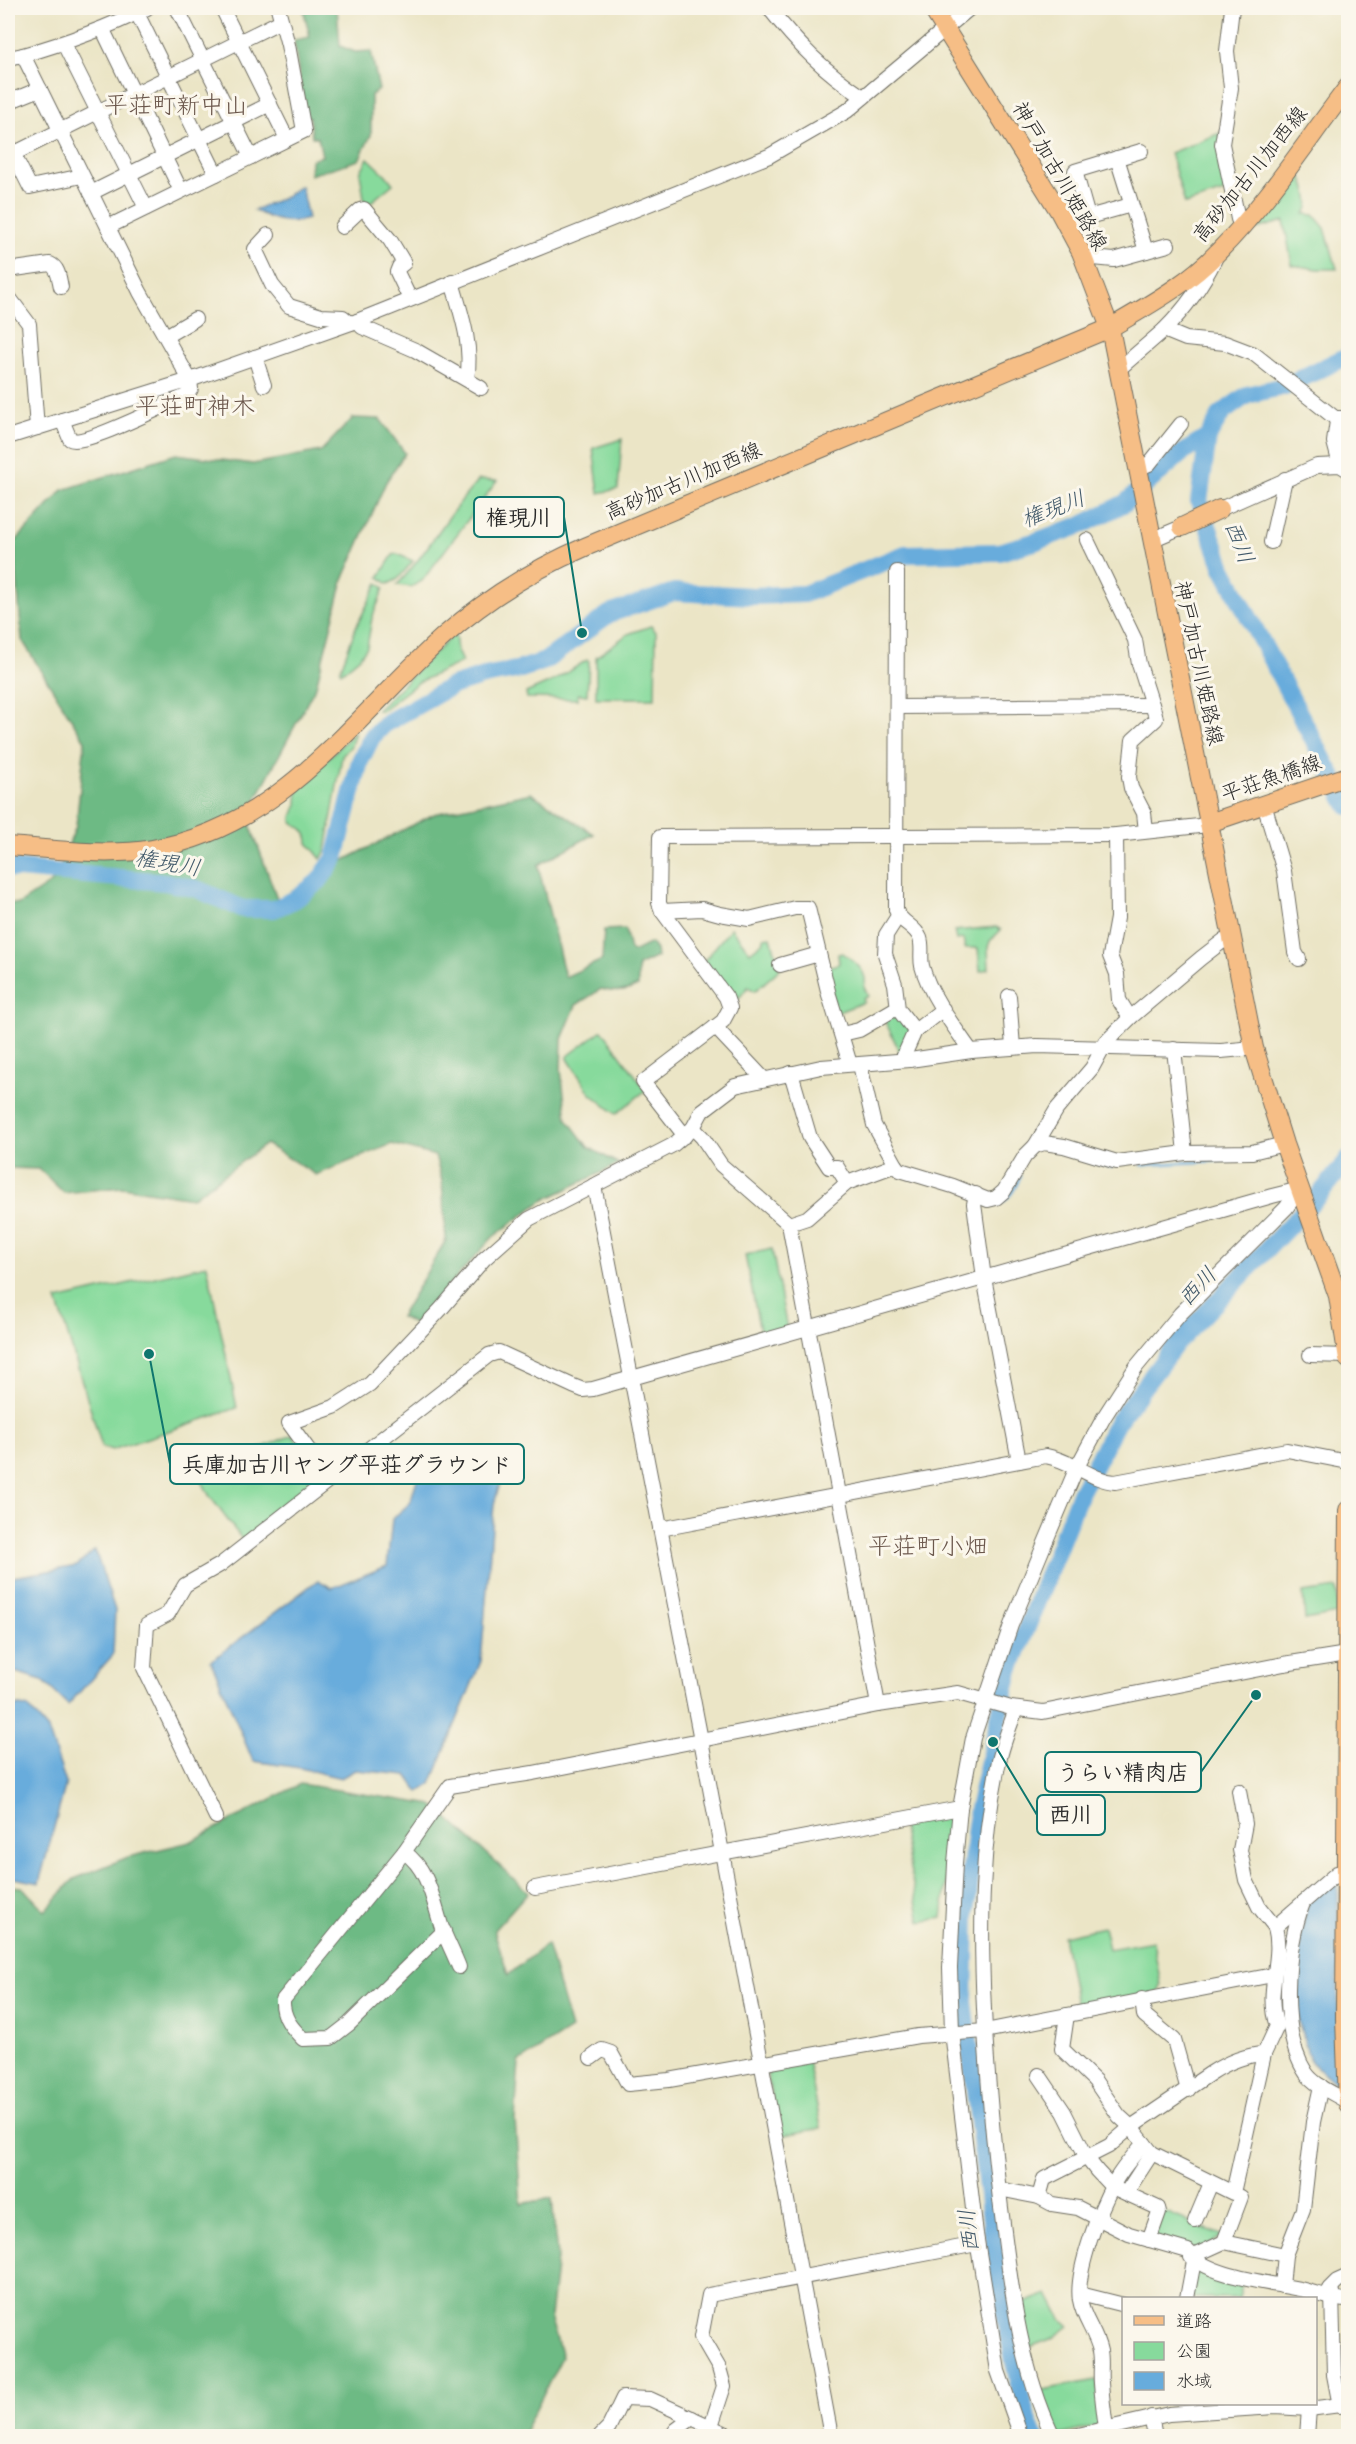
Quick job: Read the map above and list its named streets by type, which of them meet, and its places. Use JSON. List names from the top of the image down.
{
  "streets": {
    "main road": ["高砂加古川加西線", "神戸加古川姫路線", "平荘魚橋線"]
  },
  "crossings": [
    ["高砂加古川加西線", "神戸加古川姫路線"],
    ["神戸加古川姫路線", "平荘魚橋線"]
  ],
  "districts": ["平荘町新中山", "平荘町神木", "平荘町小畑"],
  "water": ["権現川", "西川"],
  "places": [
    "権現川",
    "兵庫加古川ヤング平荘グラウンド",
    "うらい精肉店",
    "西川"
  ],
  "legend": ["道路", "公園", "水域"]
}
